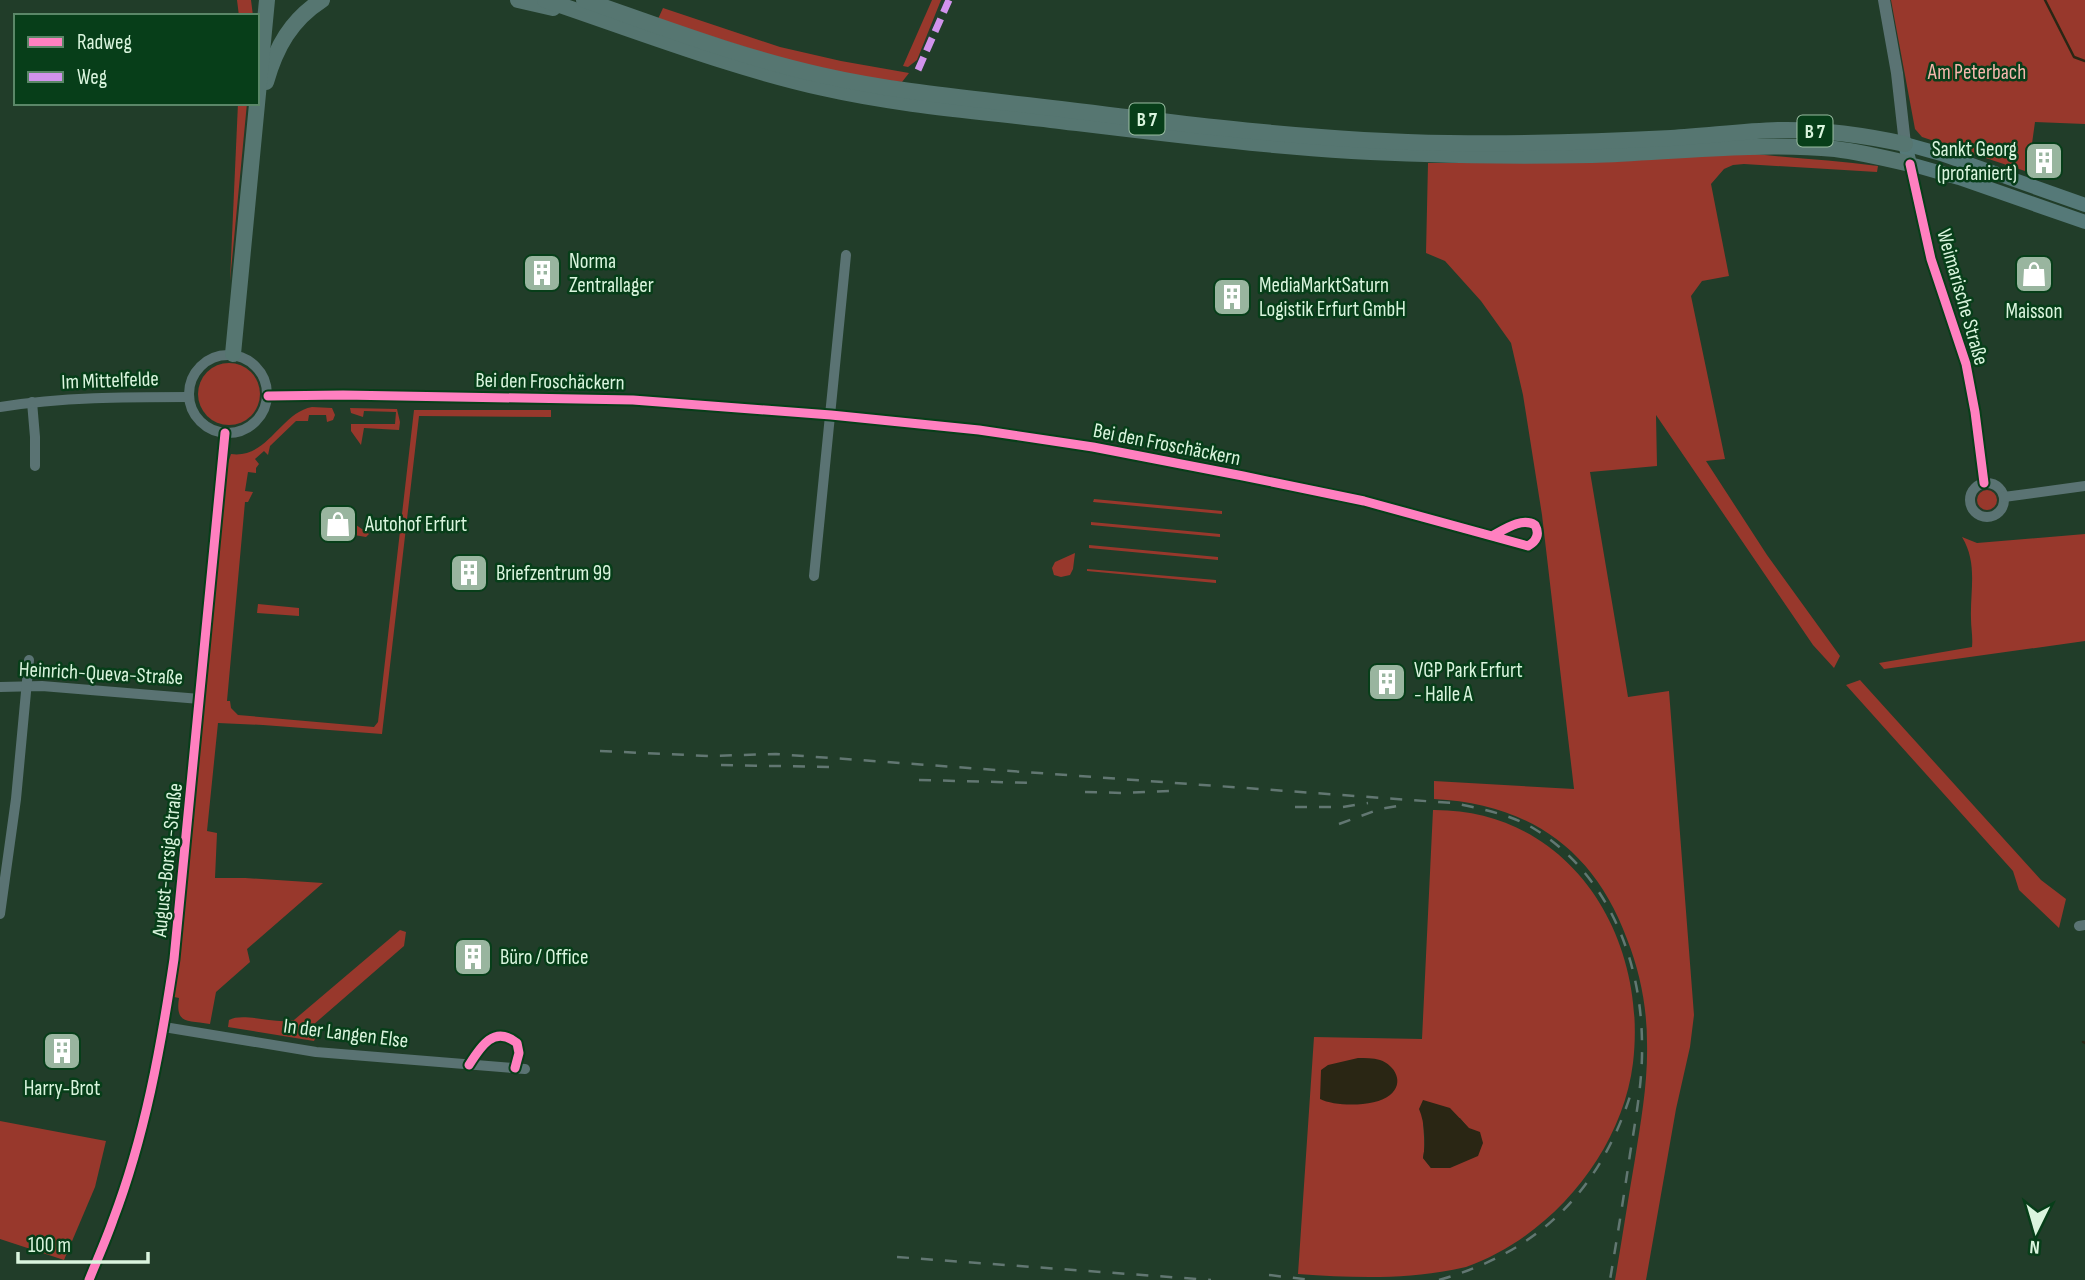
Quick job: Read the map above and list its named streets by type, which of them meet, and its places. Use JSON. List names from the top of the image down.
{
  "streets": {
    "highway": ["B 7"],
    "street": [
      "Weimarische Straße",
      "Im Mittelfelde",
      "Bei den Froschäckern",
      "Heinrich-Queva-Straße",
      "August-Borsig-Straße",
      "In der Langen Else"
    ]
  },
  "crossings": [
    ["B 7", "Weimarische Straße"],
    ["Im Mittelfelde", "Bei den Froschäckern"],
    ["Im Mittelfelde", "August-Borsig-Straße"],
    ["Bei den Froschäckern", "August-Borsig-Straße"],
    ["Heinrich-Queva-Straße", "August-Borsig-Straße"],
    ["August-Borsig-Straße", "In der Langen Else"]
  ],
  "parks": ["Am Peterbach"],
  "places": {
    "building": [
      "Sankt Georg (profaniert)",
      "Norma Zentrallager",
      "MediaMarktSaturn Logistik Erfurt GmbH",
      "Briefzentrum 99",
      "VGP Park Erfurt - Halle A",
      "Büro / Office",
      "Harry-Brot"
    ],
    "shop": ["Maisson", "Autohof Erfurt"]
  },
  "legend": ["Radweg", "Weg"],
  "scale_bar": "100 m",
  "north": "bottom"
}
